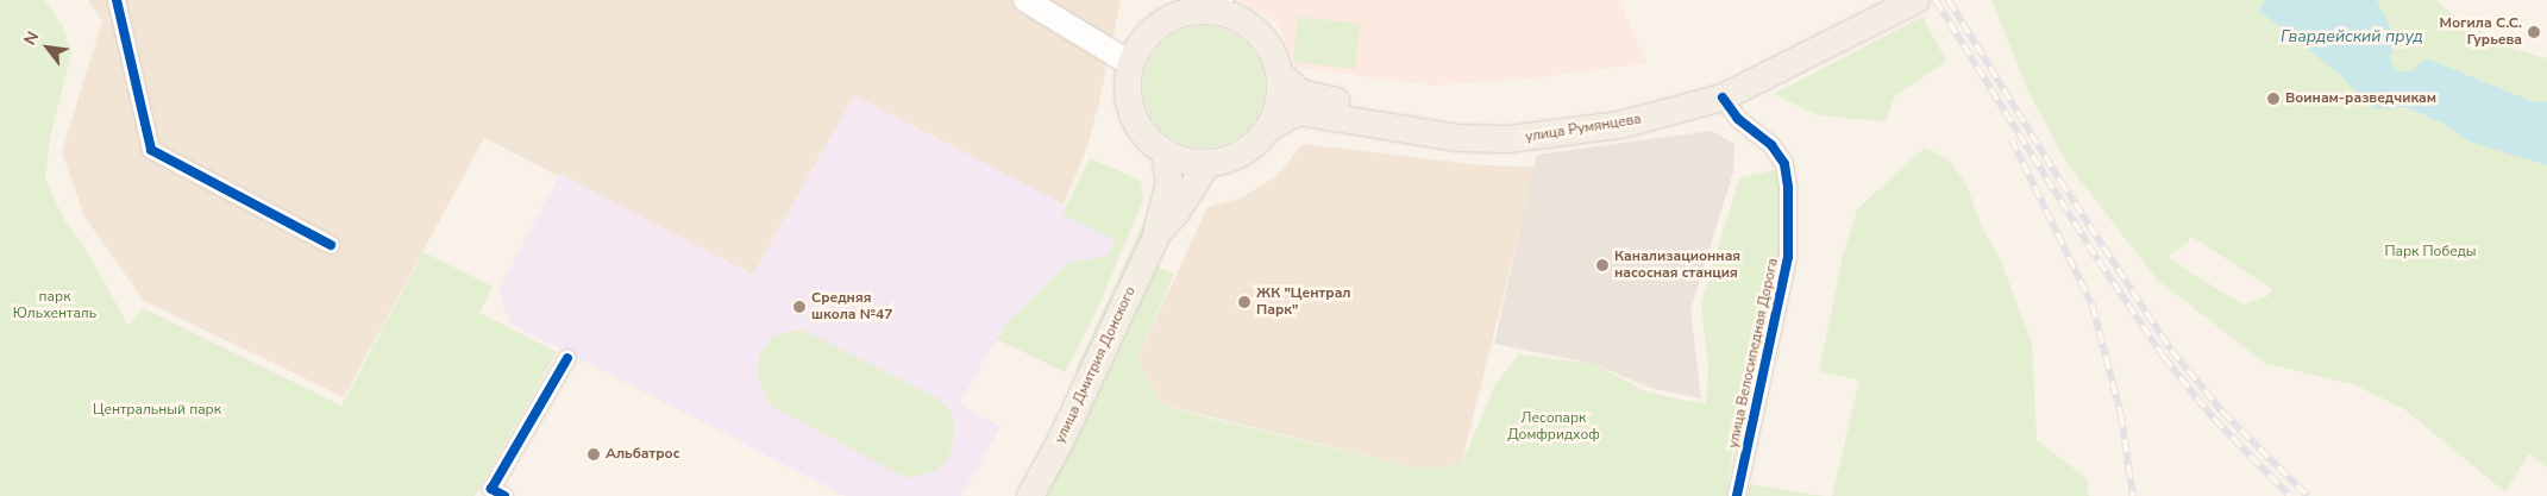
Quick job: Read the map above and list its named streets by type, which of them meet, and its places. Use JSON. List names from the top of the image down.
{
  "streets": {
    "main road": ["улица Румянцева", "улица Дмитрия Донского"],
    "street": ["улица Велосипедная Дорога"]
  },
  "crossings": [
    ["улица Румянцева", "улица Велосипедная Дорога"],
    ["улица Румянцева", "улица Дмитрия Донского"]
  ],
  "water": ["Гвардейский пруд"],
  "parks": [
    "Парк Победы",
    "парк Юльхенталь",
    "Центральный парк",
    "Лесопарк Домфридхоф"
  ],
  "places": [
    "Могила С.С. Гурьева",
    "Воинам-разведчикам",
    "Канализационная насосная станция",
    "ЖК \"Централ Парк\"",
    "Средняя школа №47",
    "Альбатрос"
  ],
  "north": "top left"
}
